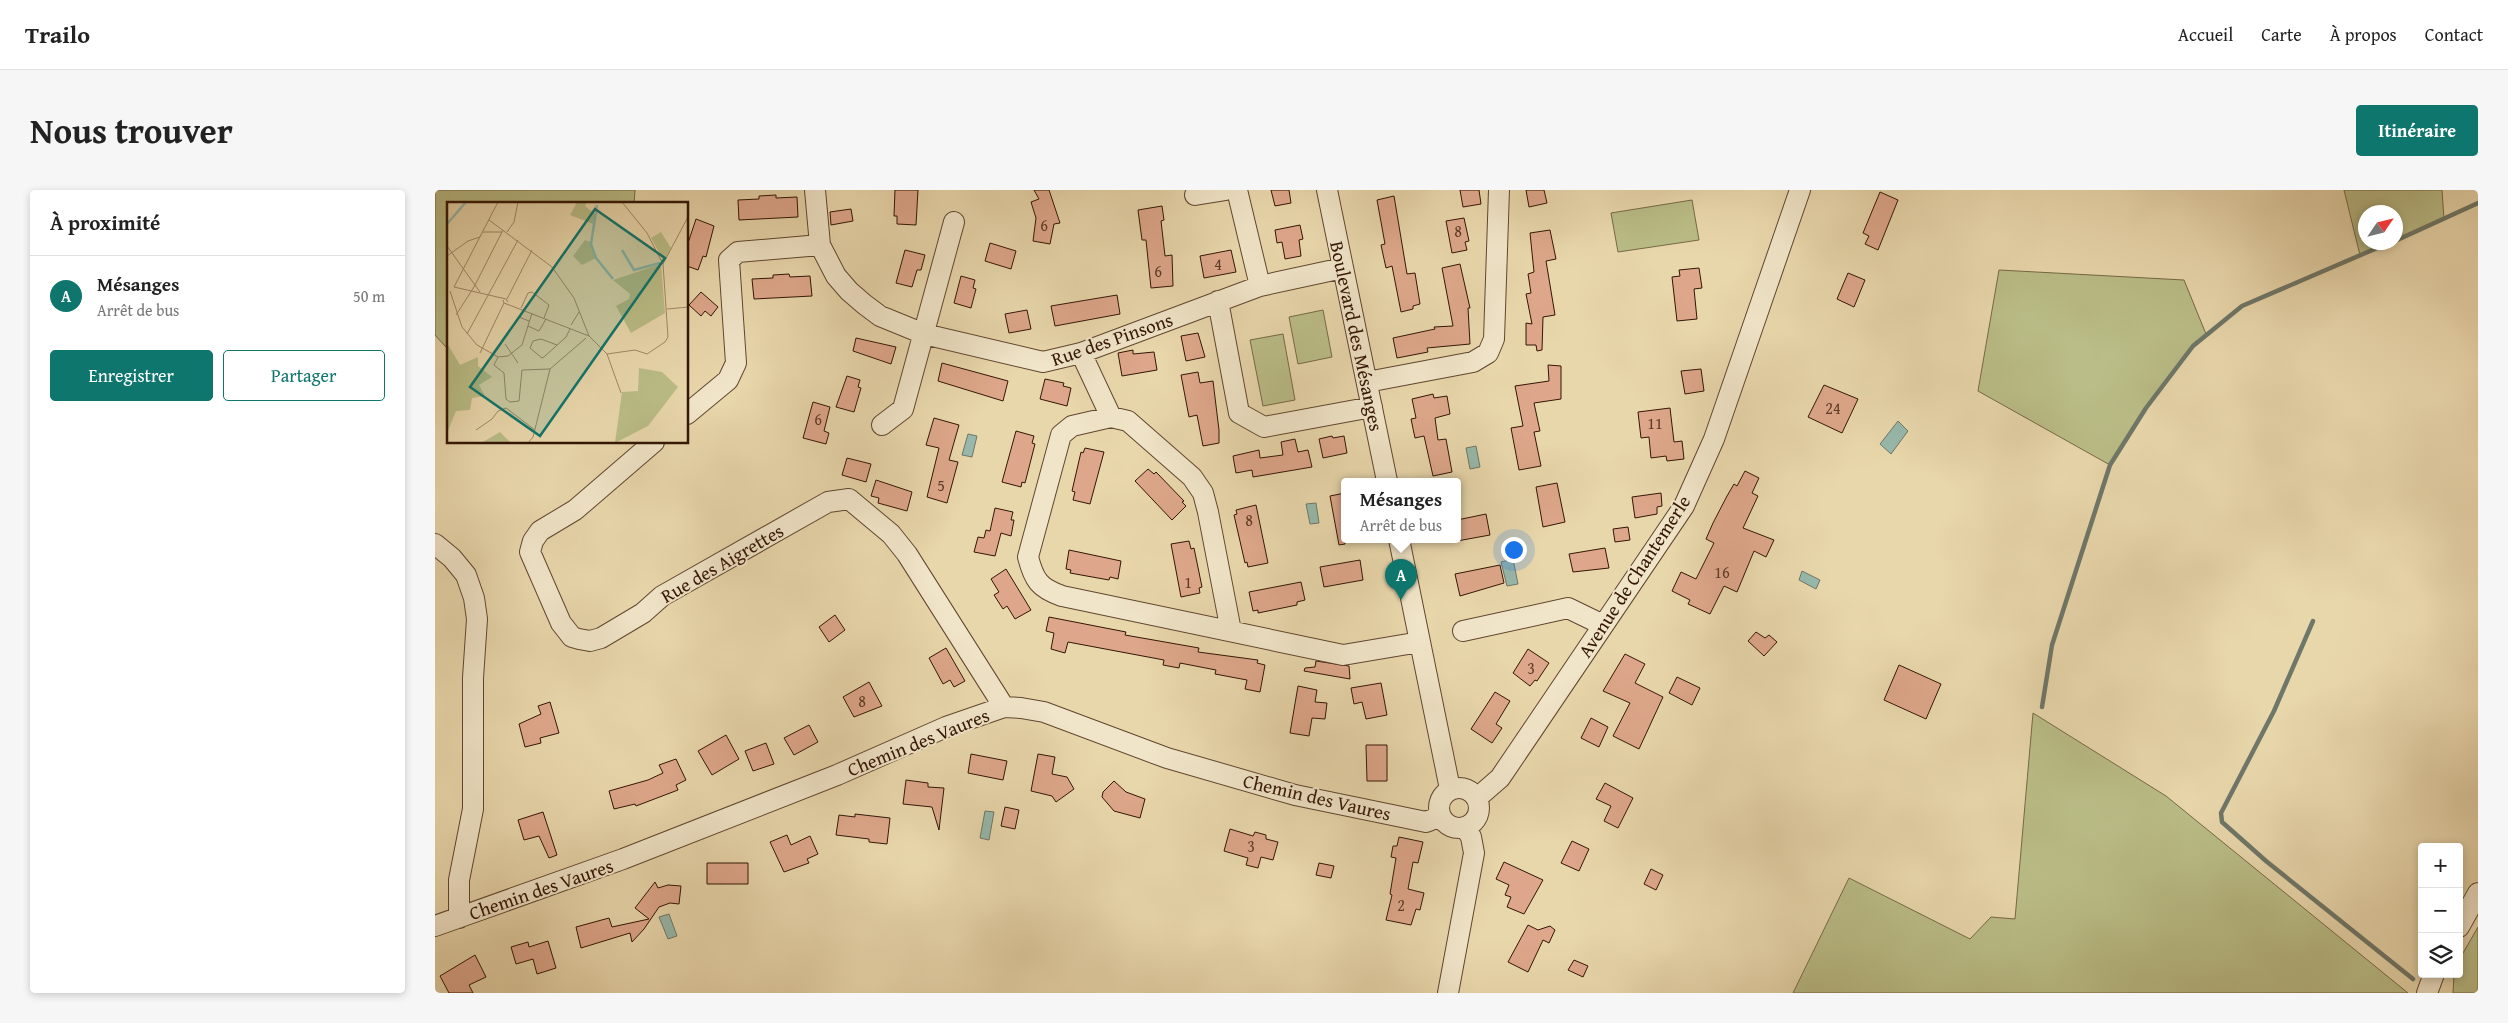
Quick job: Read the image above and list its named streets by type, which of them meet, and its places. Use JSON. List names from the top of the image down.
{
  "streets": {
    "street": [
      "Boulevard des Mésanges",
      "Rue des Pinsons",
      "Rue des Aigrettes",
      "Avenue de Chantemerle",
      "Chemin des Vaures"
    ]
  },
  "crossings": [
    ["Boulevard des Mésanges", "Rue des Pinsons"],
    ["Rue des Aigrettes", "Chemin des Vaures"],
    ["Avenue de Chantemerle", "Chemin des Vaures"]
  ],
  "house_numbers": [
    "6",
    "8",
    "4",
    "6",
    "24",
    "6",
    "11",
    "5",
    "8",
    "16",
    "1",
    "3",
    "8",
    "3",
    "2"
  ],
  "north": "top right",
  "page": {
    "header": "Trailo",
    "nav": [
      "Accueil",
      "Carte",
      "À propos",
      "Contact"
    ],
    "title": "Nous trouver",
    "buttons": [
      "Itinéraire",
      ["Enregistrer", "Partager"]
    ],
    "heading": "À proximité",
    "list": [
      {
        "mark": "A",
        "name": "Mésanges",
        "note": "Arrêt de bus",
        "value": "50 m"
      }
    ],
    "popup": ["Mésanges", "Arrêt de bus"],
    "pins": "A",
    "map_buttons": ["+", "−"]
  }
}
